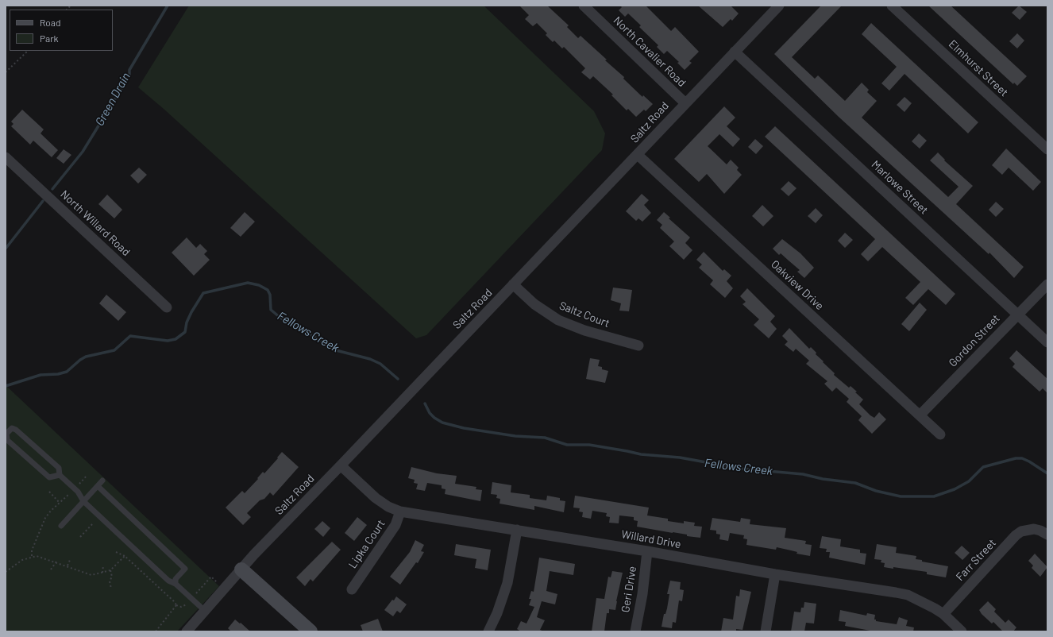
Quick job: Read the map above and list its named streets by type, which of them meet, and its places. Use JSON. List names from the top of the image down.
{
  "streets": {
    "street": [
      "North Cavalier Road",
      "Elmhurst Street",
      "Saltz Road",
      "Marlowe Street",
      "North Willard Road",
      "Oakview Drive",
      "Saltz Court",
      "Gordon Street",
      "Willard Drive",
      "Lipka Court",
      "Farr Street",
      "Geri Drive"
    ]
  },
  "crossings": [
    ["North Cavalier Road", "Saltz Road"],
    ["Saltz Road", "Marlowe Street"],
    ["Saltz Road", "Oakview Drive"],
    ["Saltz Road", "Saltz Court"],
    ["Saltz Road", "Willard Drive"],
    ["Marlowe Street", "Gordon Street"],
    ["Oakview Drive", "Gordon Street"],
    ["Willard Drive", "Lipka Court"],
    ["Willard Drive", "Farr Street"],
    ["Willard Drive", "Geri Drive"]
  ],
  "water": ["Green Drain", "Fellows Creek"],
  "legend": ["Road", "Park"]
}
